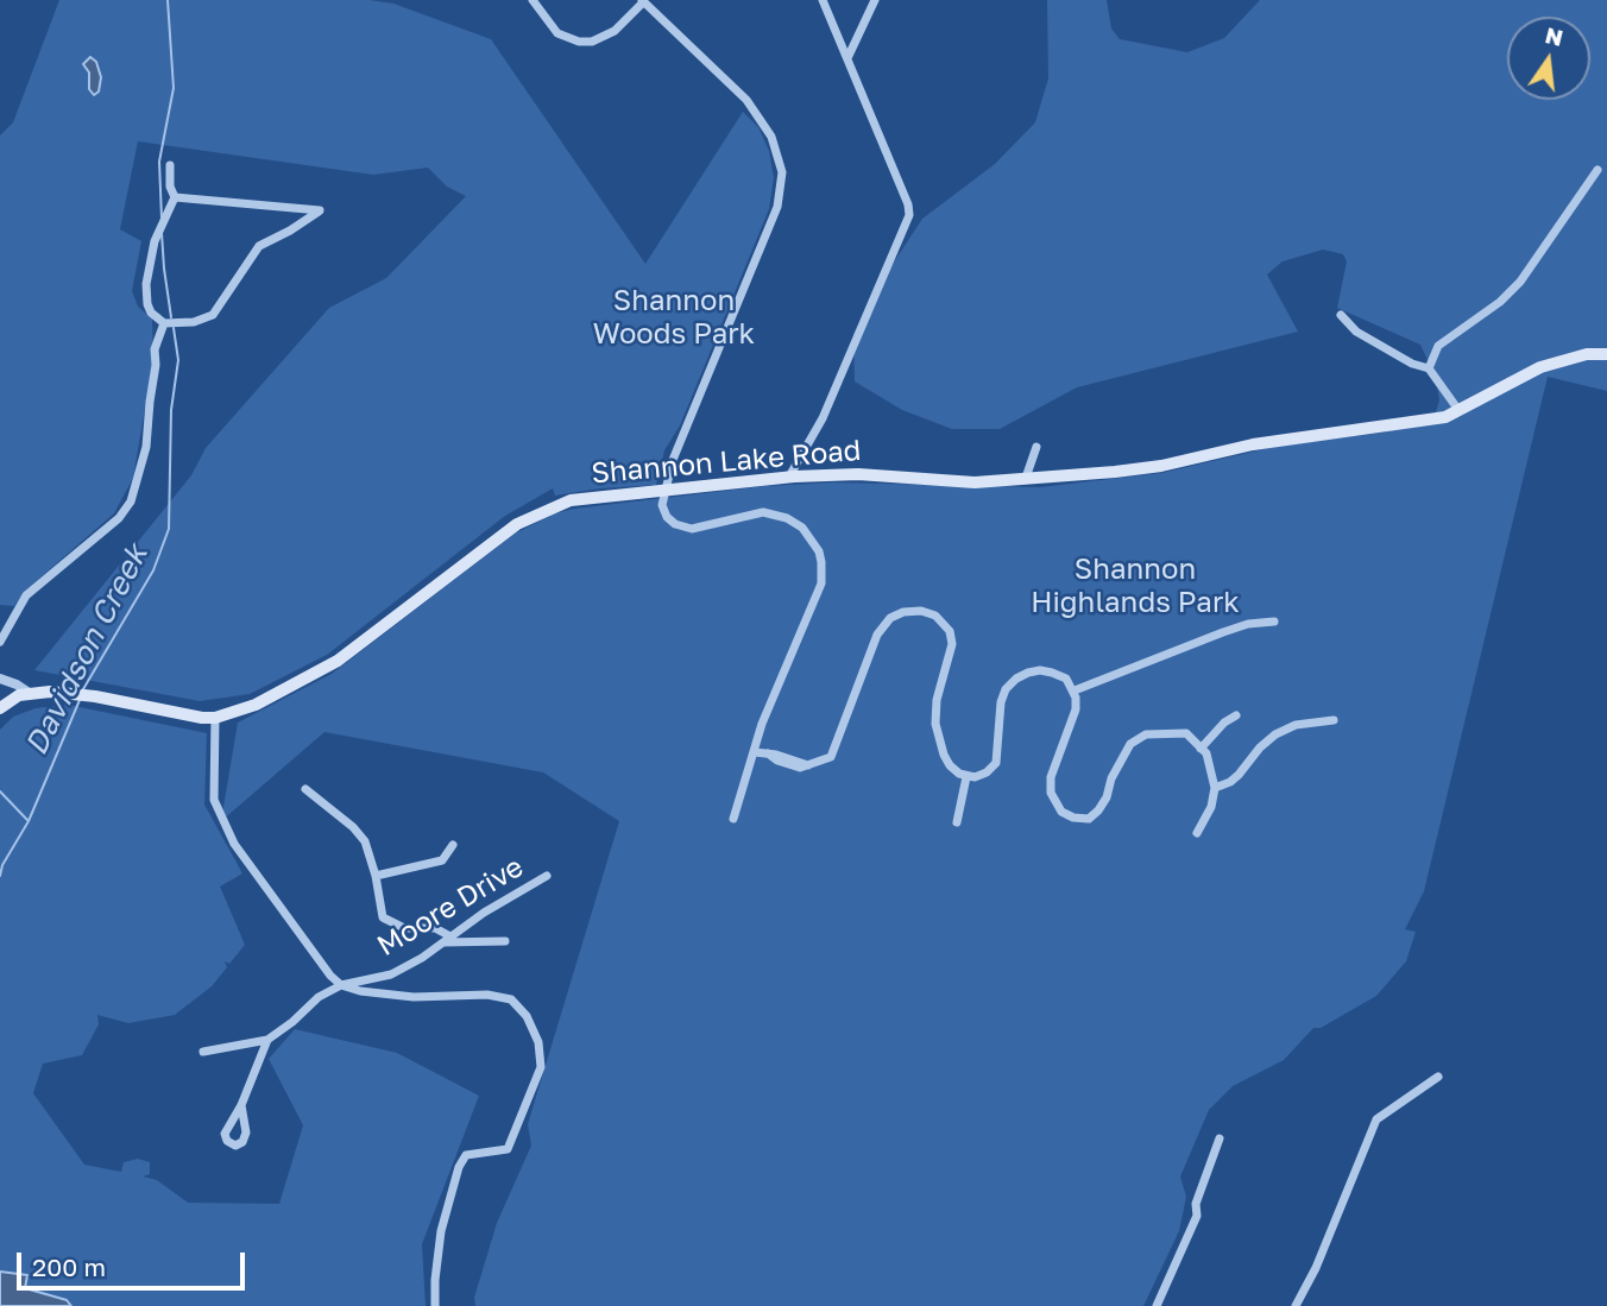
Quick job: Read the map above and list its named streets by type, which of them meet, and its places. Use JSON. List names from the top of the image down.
{
  "streets": {
    "main road": ["Shannon Lake Road"],
    "street": ["Moore Drive"]
  },
  "water": ["Davidson Creek"],
  "parks": ["Shannon Woods Park", "Shannon Highlands Park"],
  "scale_bar": "200 m",
  "north": "top"
}
